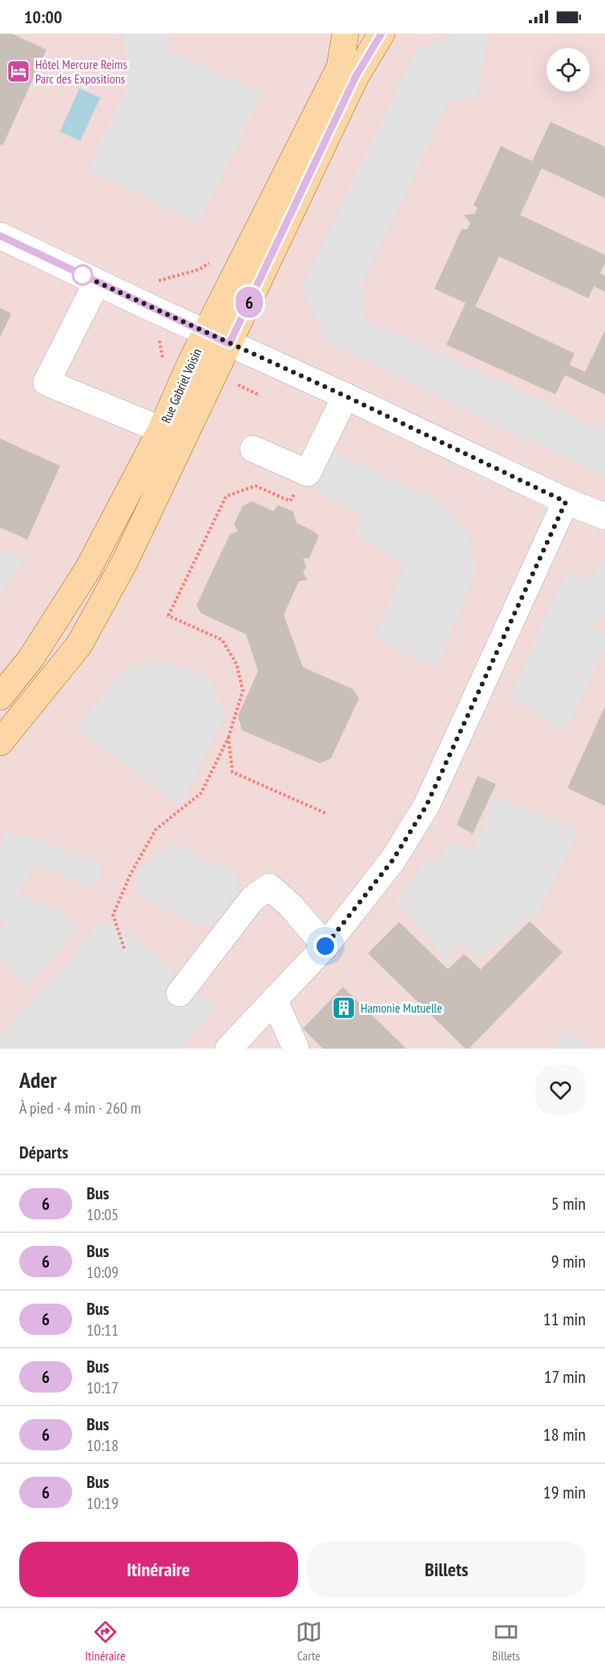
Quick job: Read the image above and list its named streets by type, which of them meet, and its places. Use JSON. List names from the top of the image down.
{
  "streets": {
    "main road": ["Rue Gabriel Voisin"]
  },
  "places": {
    "hotel": ["Hôtel Mercure Reims Parc des Expositions"],
    "building": ["Hamonie Mutuelle"]
  },
  "lines": ["bus line 6"],
  "page": {
    "status": "10:00",
    "on_map": "6",
    "heading": [
      ["Ader", "À pied · 4 min · 260 m"],
      "Départs"
    ],
    "list": [
      {
        "mark": "6",
        "name": "Bus",
        "note": "10:05",
        "value": "5 min"
      },
      {
        "mark": "6",
        "name": "Bus",
        "note": "10:09",
        "value": "9 min"
      },
      {
        "mark": "6",
        "name": "Bus",
        "note": "10:11",
        "value": "11 min"
      },
      {
        "mark": "6",
        "name": "Bus",
        "note": "10:17",
        "value": "17 min"
      },
      {
        "mark": "6",
        "name": "Bus",
        "note": "10:18",
        "value": "18 min"
      },
      {
        "mark": "6",
        "name": "Bus",
        "note": "10:19",
        "value": "19 min"
      }
    ],
    "buttons": ["Itinéraire", "Billets"],
    "tabs": ["Itinéraire", "Carte", "Billets"]
  }
}
